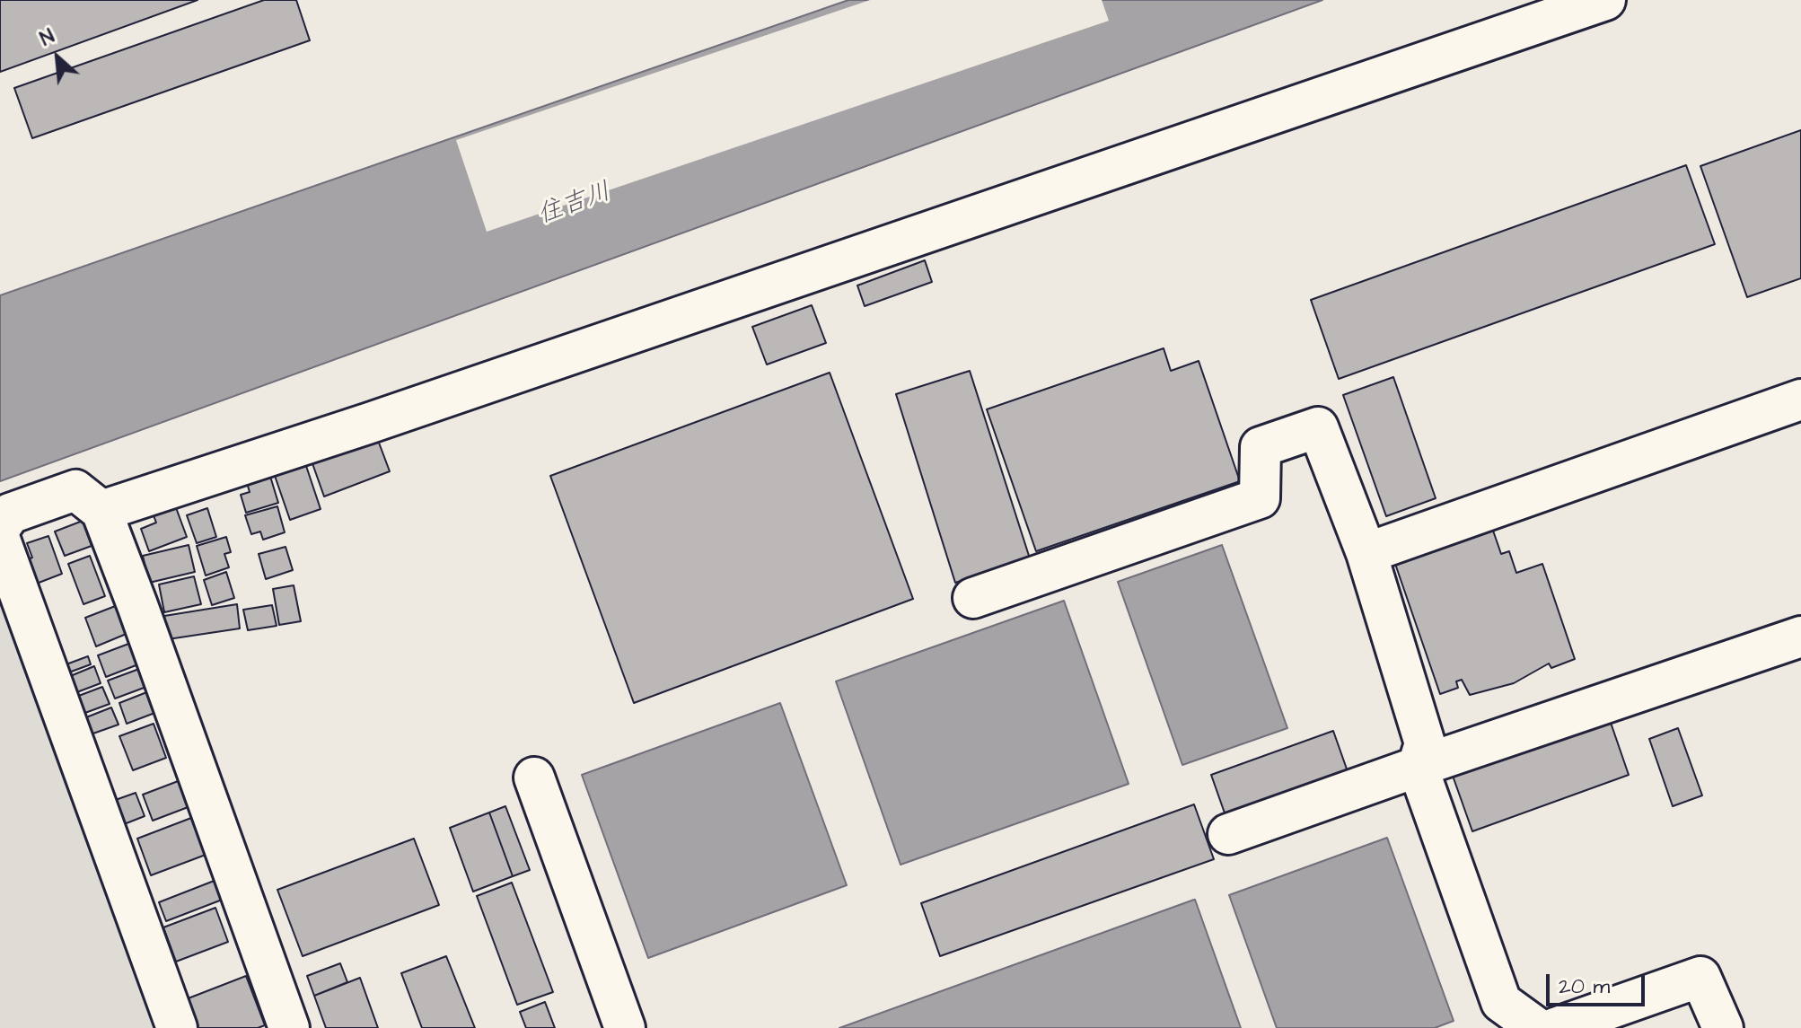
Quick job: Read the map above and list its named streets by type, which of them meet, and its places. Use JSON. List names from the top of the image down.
{
  "water": ["住吉川"],
  "scale_bar": "20 m",
  "north": "top left"
}
